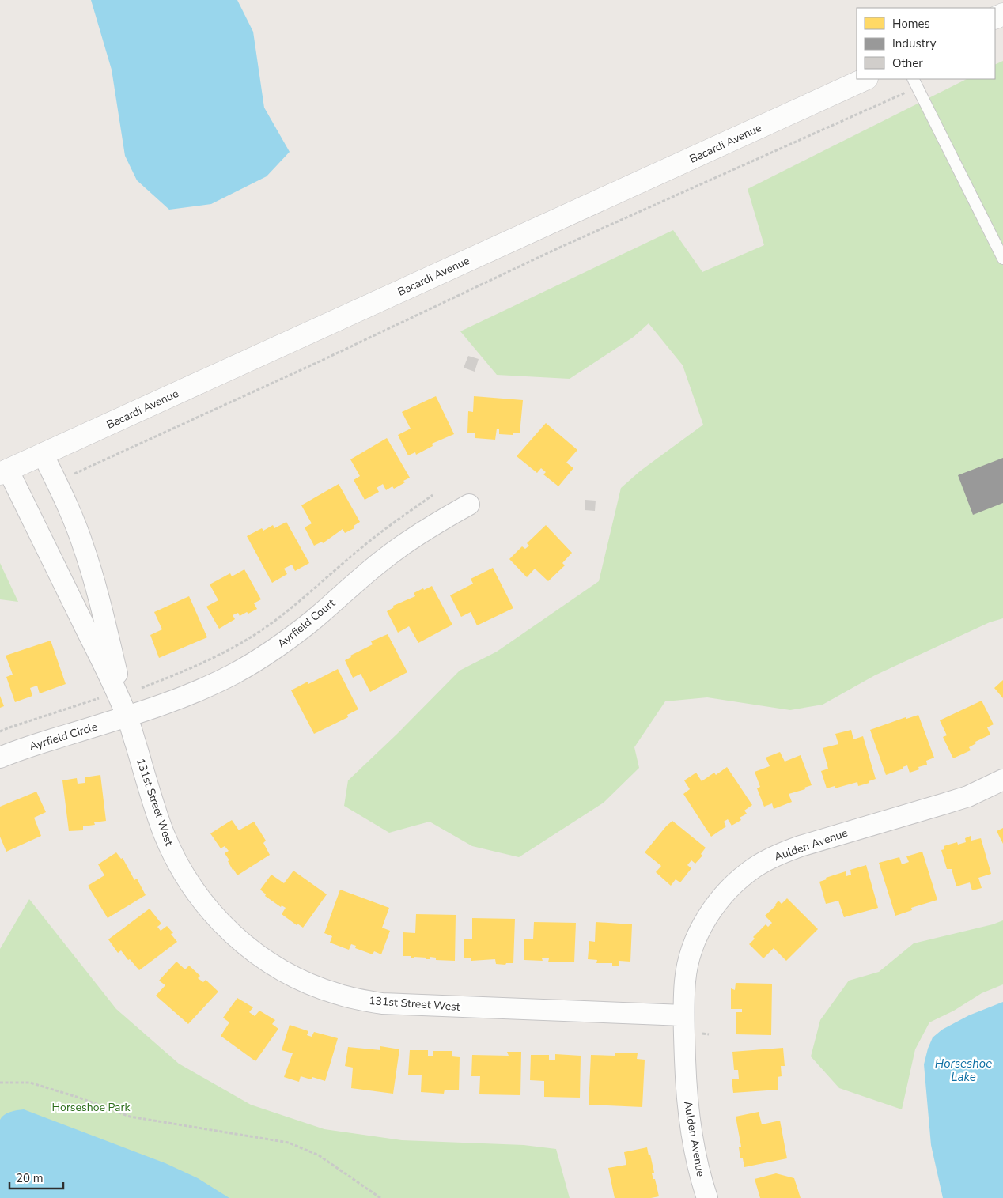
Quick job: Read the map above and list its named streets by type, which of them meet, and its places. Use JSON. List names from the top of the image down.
{
  "streets": {
    "street": [
      "Bacardi Avenue",
      "Ayrfield Court",
      "Ayrfield Circle",
      "131st Street West",
      "Aulden Avenue"
    ]
  },
  "crossings": [
    ["Bacardi Avenue", "131st Street West"],
    ["Ayrfield Court", "Ayrfield Circle"],
    ["Ayrfield Court", "131st Street West"],
    ["Ayrfield Circle", "131st Street West"],
    ["131st Street West", "Aulden Avenue"]
  ],
  "water": ["Horseshoe Lake"],
  "parks": ["Horseshoe Park"],
  "legend": ["Homes", "Industry", "Other"],
  "scale_bar": "20 m"
}
